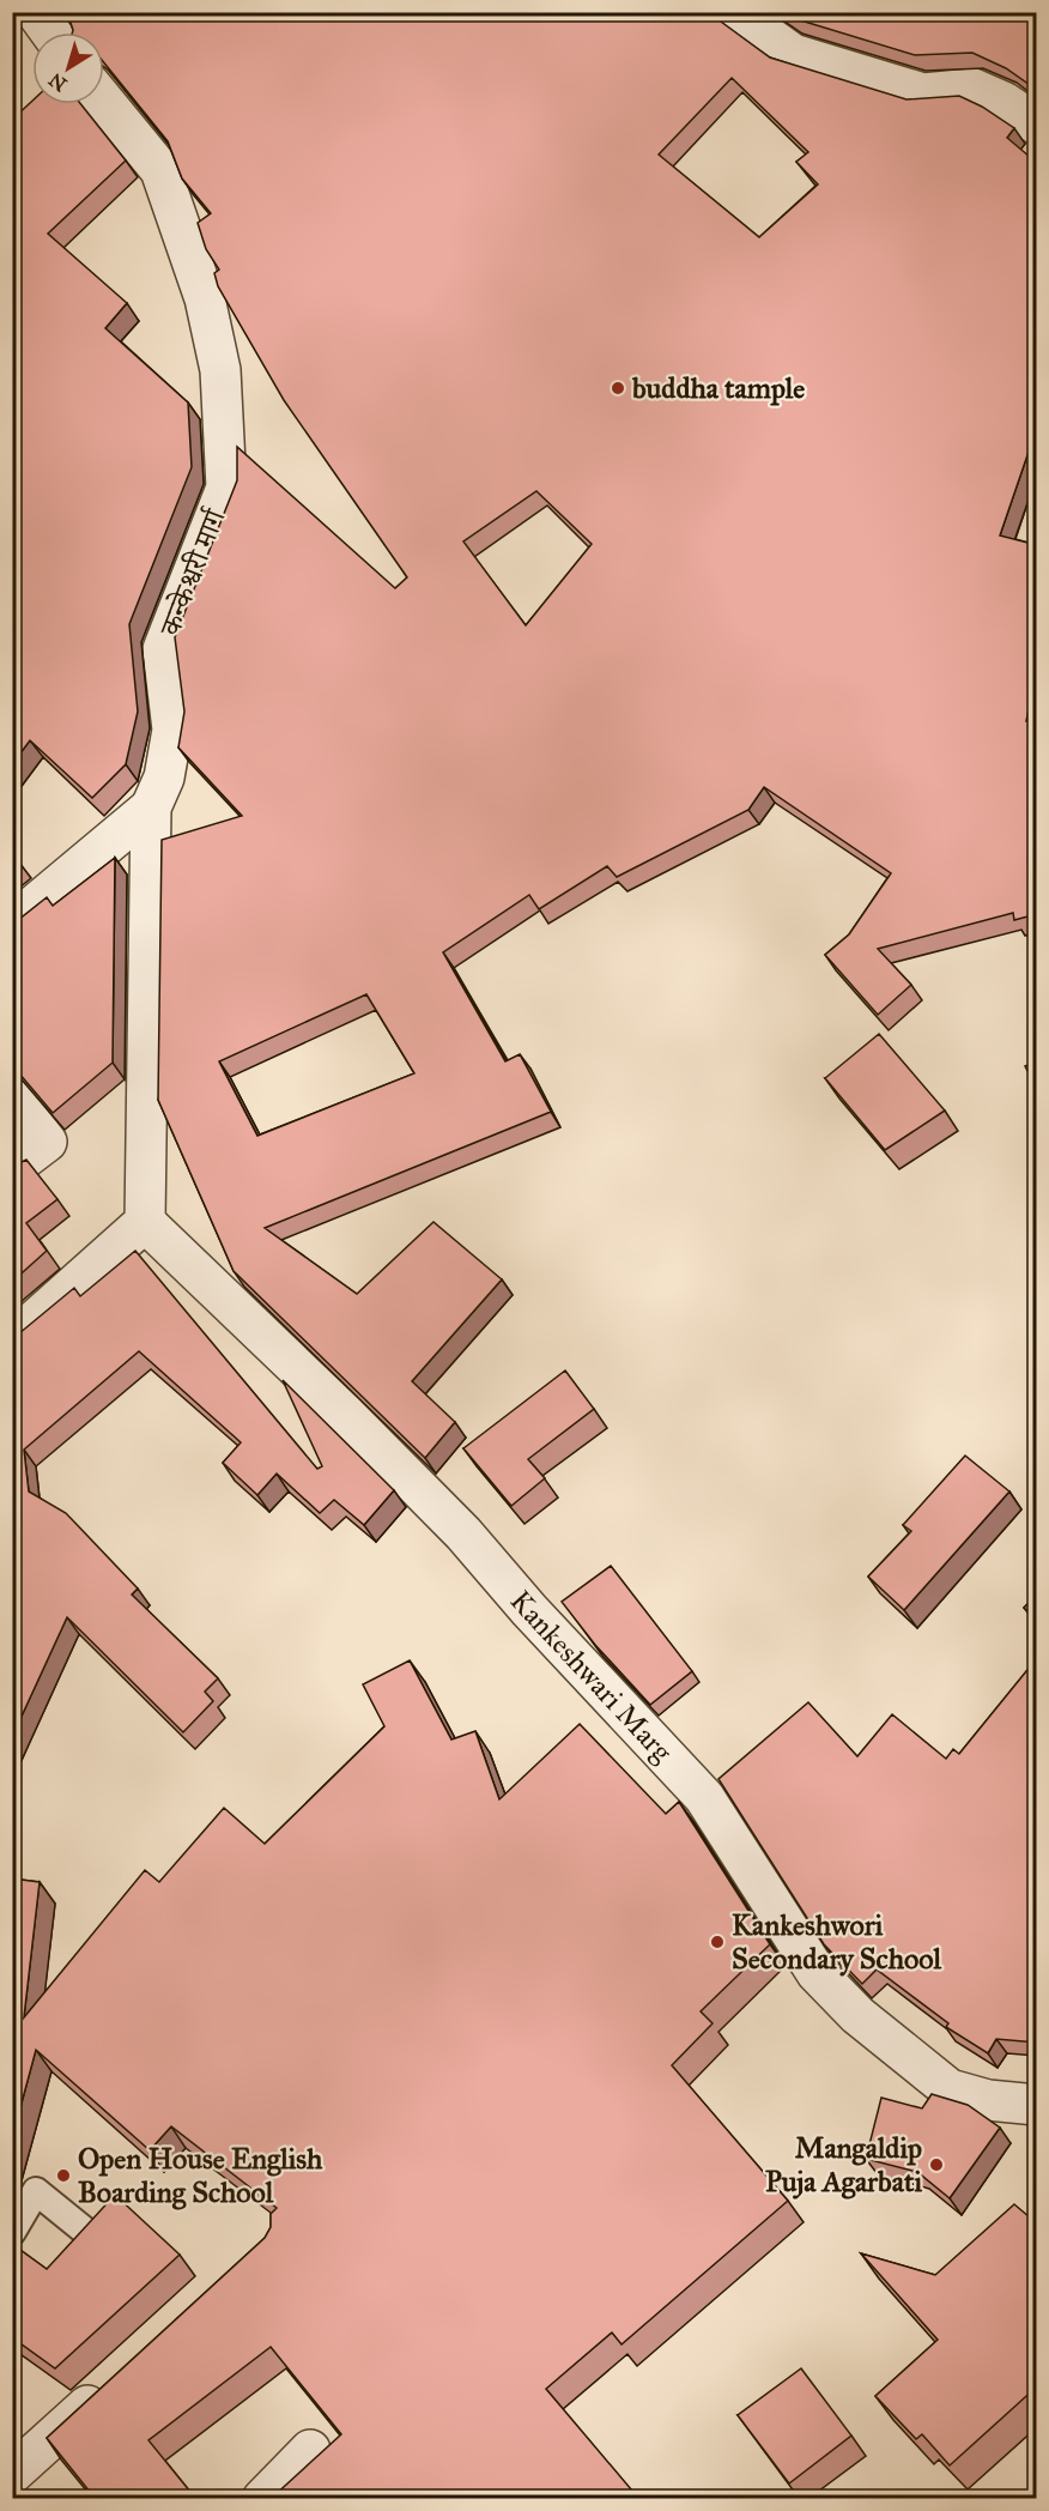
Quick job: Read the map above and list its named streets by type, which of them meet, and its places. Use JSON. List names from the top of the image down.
{
  "streets": {
    "street": ["कन्केश्वरी मार्ग", "Kankeshwari Marg"]
  },
  "crossings": [
    ["कन्केश्वरी मार्ग", "Kankeshwari Marg"]
  ],
  "places": [
    "buddha tample",
    "Kankeshwori Secondary School",
    "Mangaldip Puja Agarbati",
    "Open House English Boarding School"
  ],
  "north": "bottom left"
}
